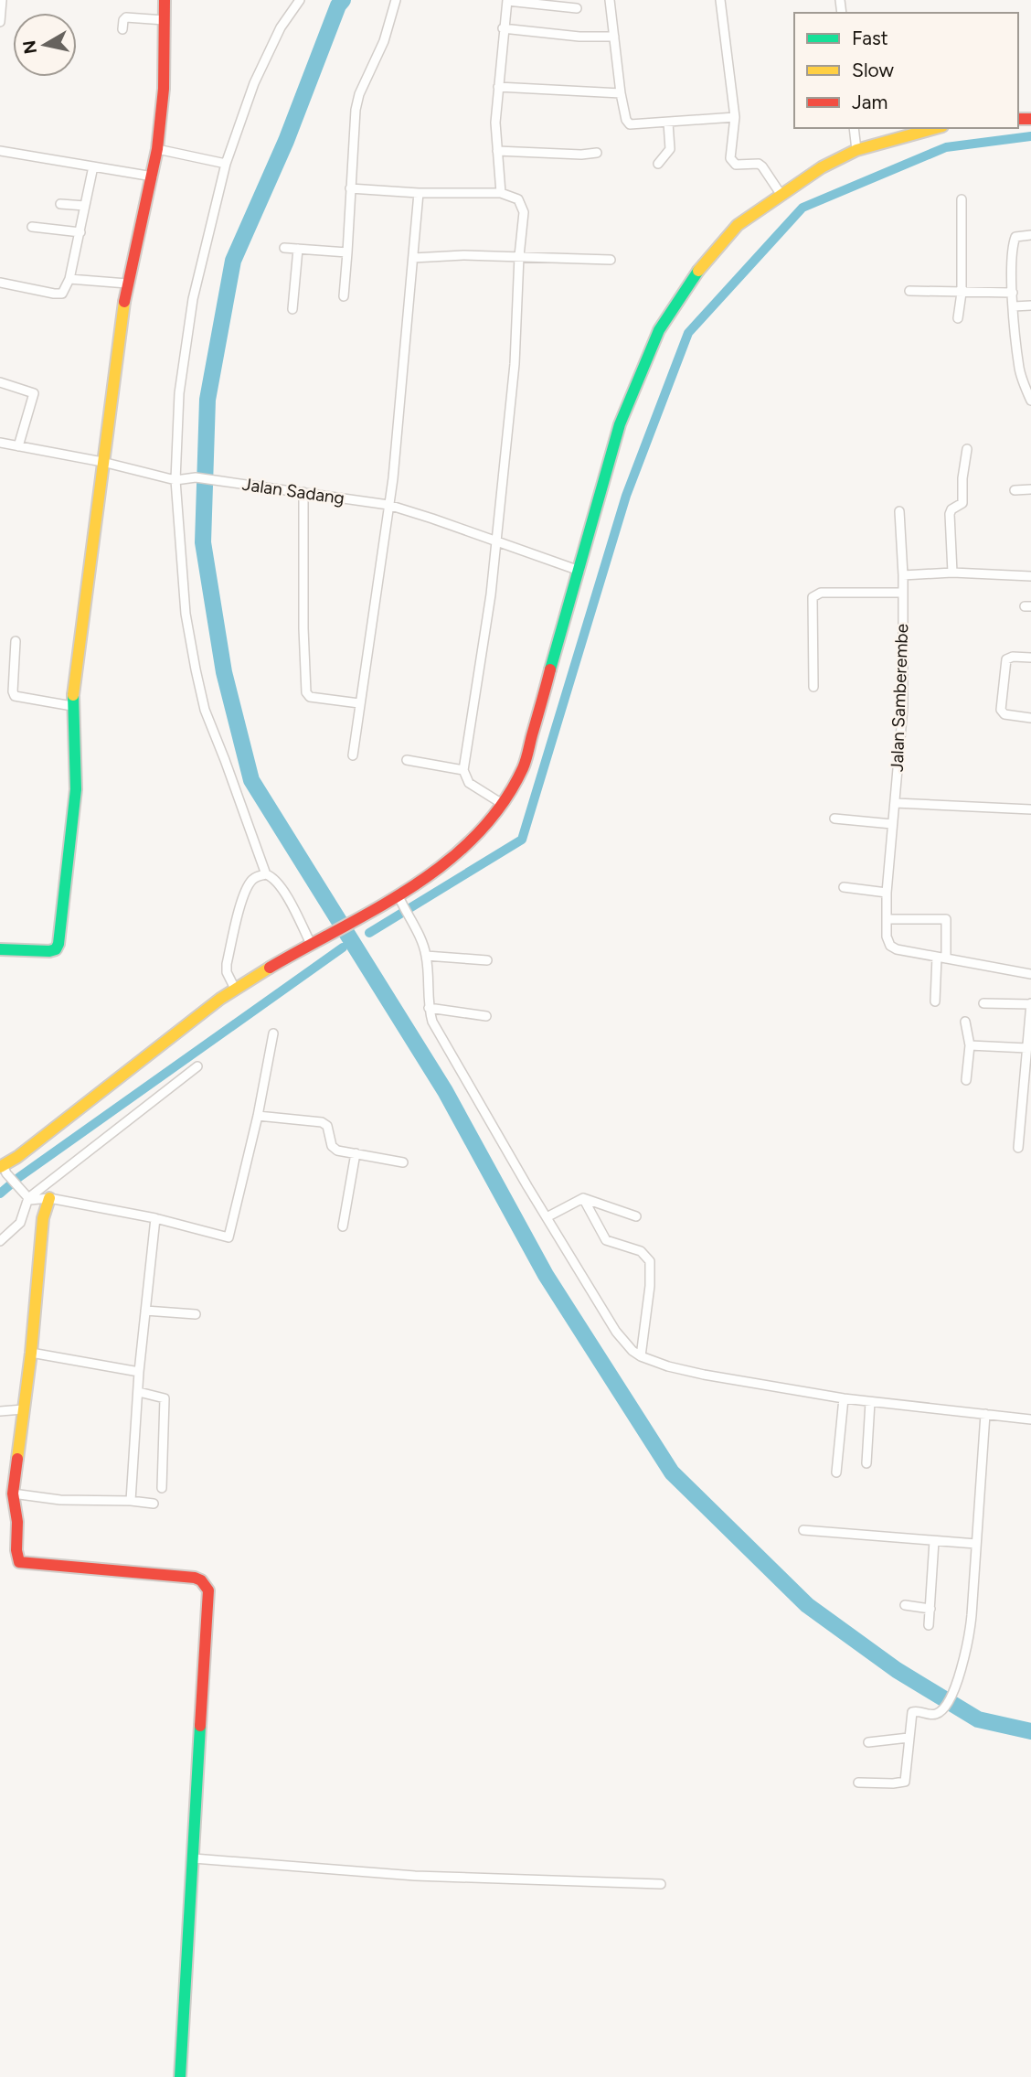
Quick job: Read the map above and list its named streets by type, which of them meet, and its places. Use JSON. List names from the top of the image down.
{
  "streets": {
    "street": ["Jalan Sadang", "Jalan Samberembe"]
  },
  "legend": ["Fast", "Slow", "Jam"],
  "north": "left"
}
